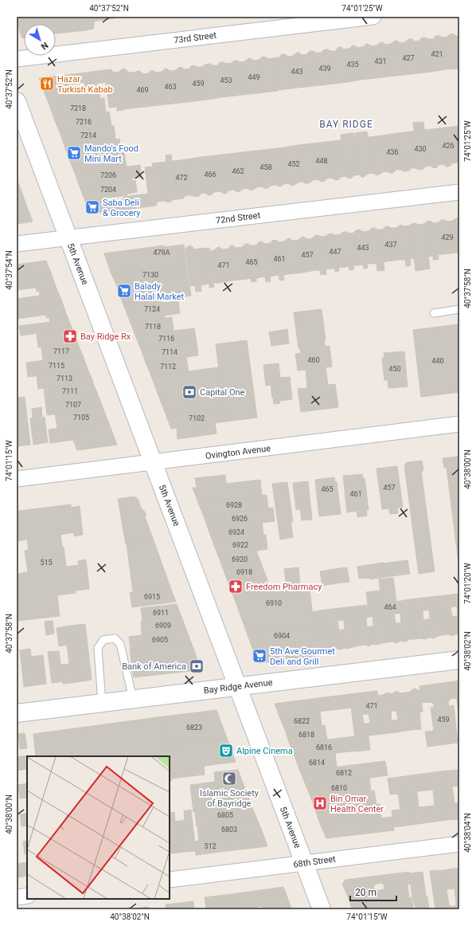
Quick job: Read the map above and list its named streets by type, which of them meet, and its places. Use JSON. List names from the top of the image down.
{
  "streets": {
    "street": [
      "73rd Street",
      "72nd Street",
      "5th Avenue",
      "Ovington Avenue",
      "Bay Ridge Avenue",
      "68th Street"
    ]
  },
  "crossings": [
    ["72nd Street", "5th Avenue"],
    ["5th Avenue", "Ovington Avenue"],
    ["5th Avenue", "Bay Ridge Avenue"],
    ["5th Avenue", "68th Street"]
  ],
  "districts": ["BAY RIDGE"],
  "places": {
    "restaurant": ["Hazar Turkish Kabab"],
    "supermarket": [
      "Mando's Food Mini Mart",
      "Saba Deli & Grocery",
      "Balady Halal Market",
      "5th Ave Gourmet Deli and Grill"
    ],
    "pharmacy": ["Bay Ridge Rx", "Freedom Pharmacy"],
    "bank": ["Capital One", "Bank of America"],
    "theatre": ["Alpine Cinema"],
    "mosque": ["Islamic Society of Bayridge"],
    "hospital": ["Bin Omar Health Center"]
  },
  "house_numbers": [
    "421",
    "427",
    "431",
    "435",
    "439",
    "443",
    "449",
    "453",
    "459",
    "463",
    "469",
    "7218",
    "7216",
    "7214",
    "426",
    "430",
    "436",
    "448",
    "452",
    "458",
    "462",
    "466",
    "7206",
    "472",
    "7204",
    "429",
    "437",
    "443",
    "447",
    "479A",
    "457",
    "461",
    "465",
    "471",
    "7130",
    "7124",
    "7118",
    "7116",
    "7117",
    "7114",
    "460",
    "440",
    "7115",
    "7112",
    "450",
    "7113",
    "7111",
    "7107",
    "7105",
    "7102",
    "457",
    "465",
    "461",
    "6928",
    "6926",
    "6924",
    "6922",
    "6920",
    "515",
    "6918",
    "6915",
    "6910",
    "464",
    "6911",
    "6909",
    "6904",
    "6905",
    "471",
    "459",
    "6822",
    "6823",
    "6818",
    "6816",
    "6814",
    "6812",
    "6810",
    "6805",
    "6803",
    "512"
  ],
  "scale_bar": "20 m",
  "north": "bottom right",
  "coordinates": [
    "40°37'52\"N",
    "74°01'25\"W",
    "40°37'54\"N",
    "40°37'58\"N",
    "74°01'15\"W",
    "40°38'00\"N",
    "74°01'20\"W",
    "40°38'02\"N",
    "40°38'04\"N"
  ]
}
